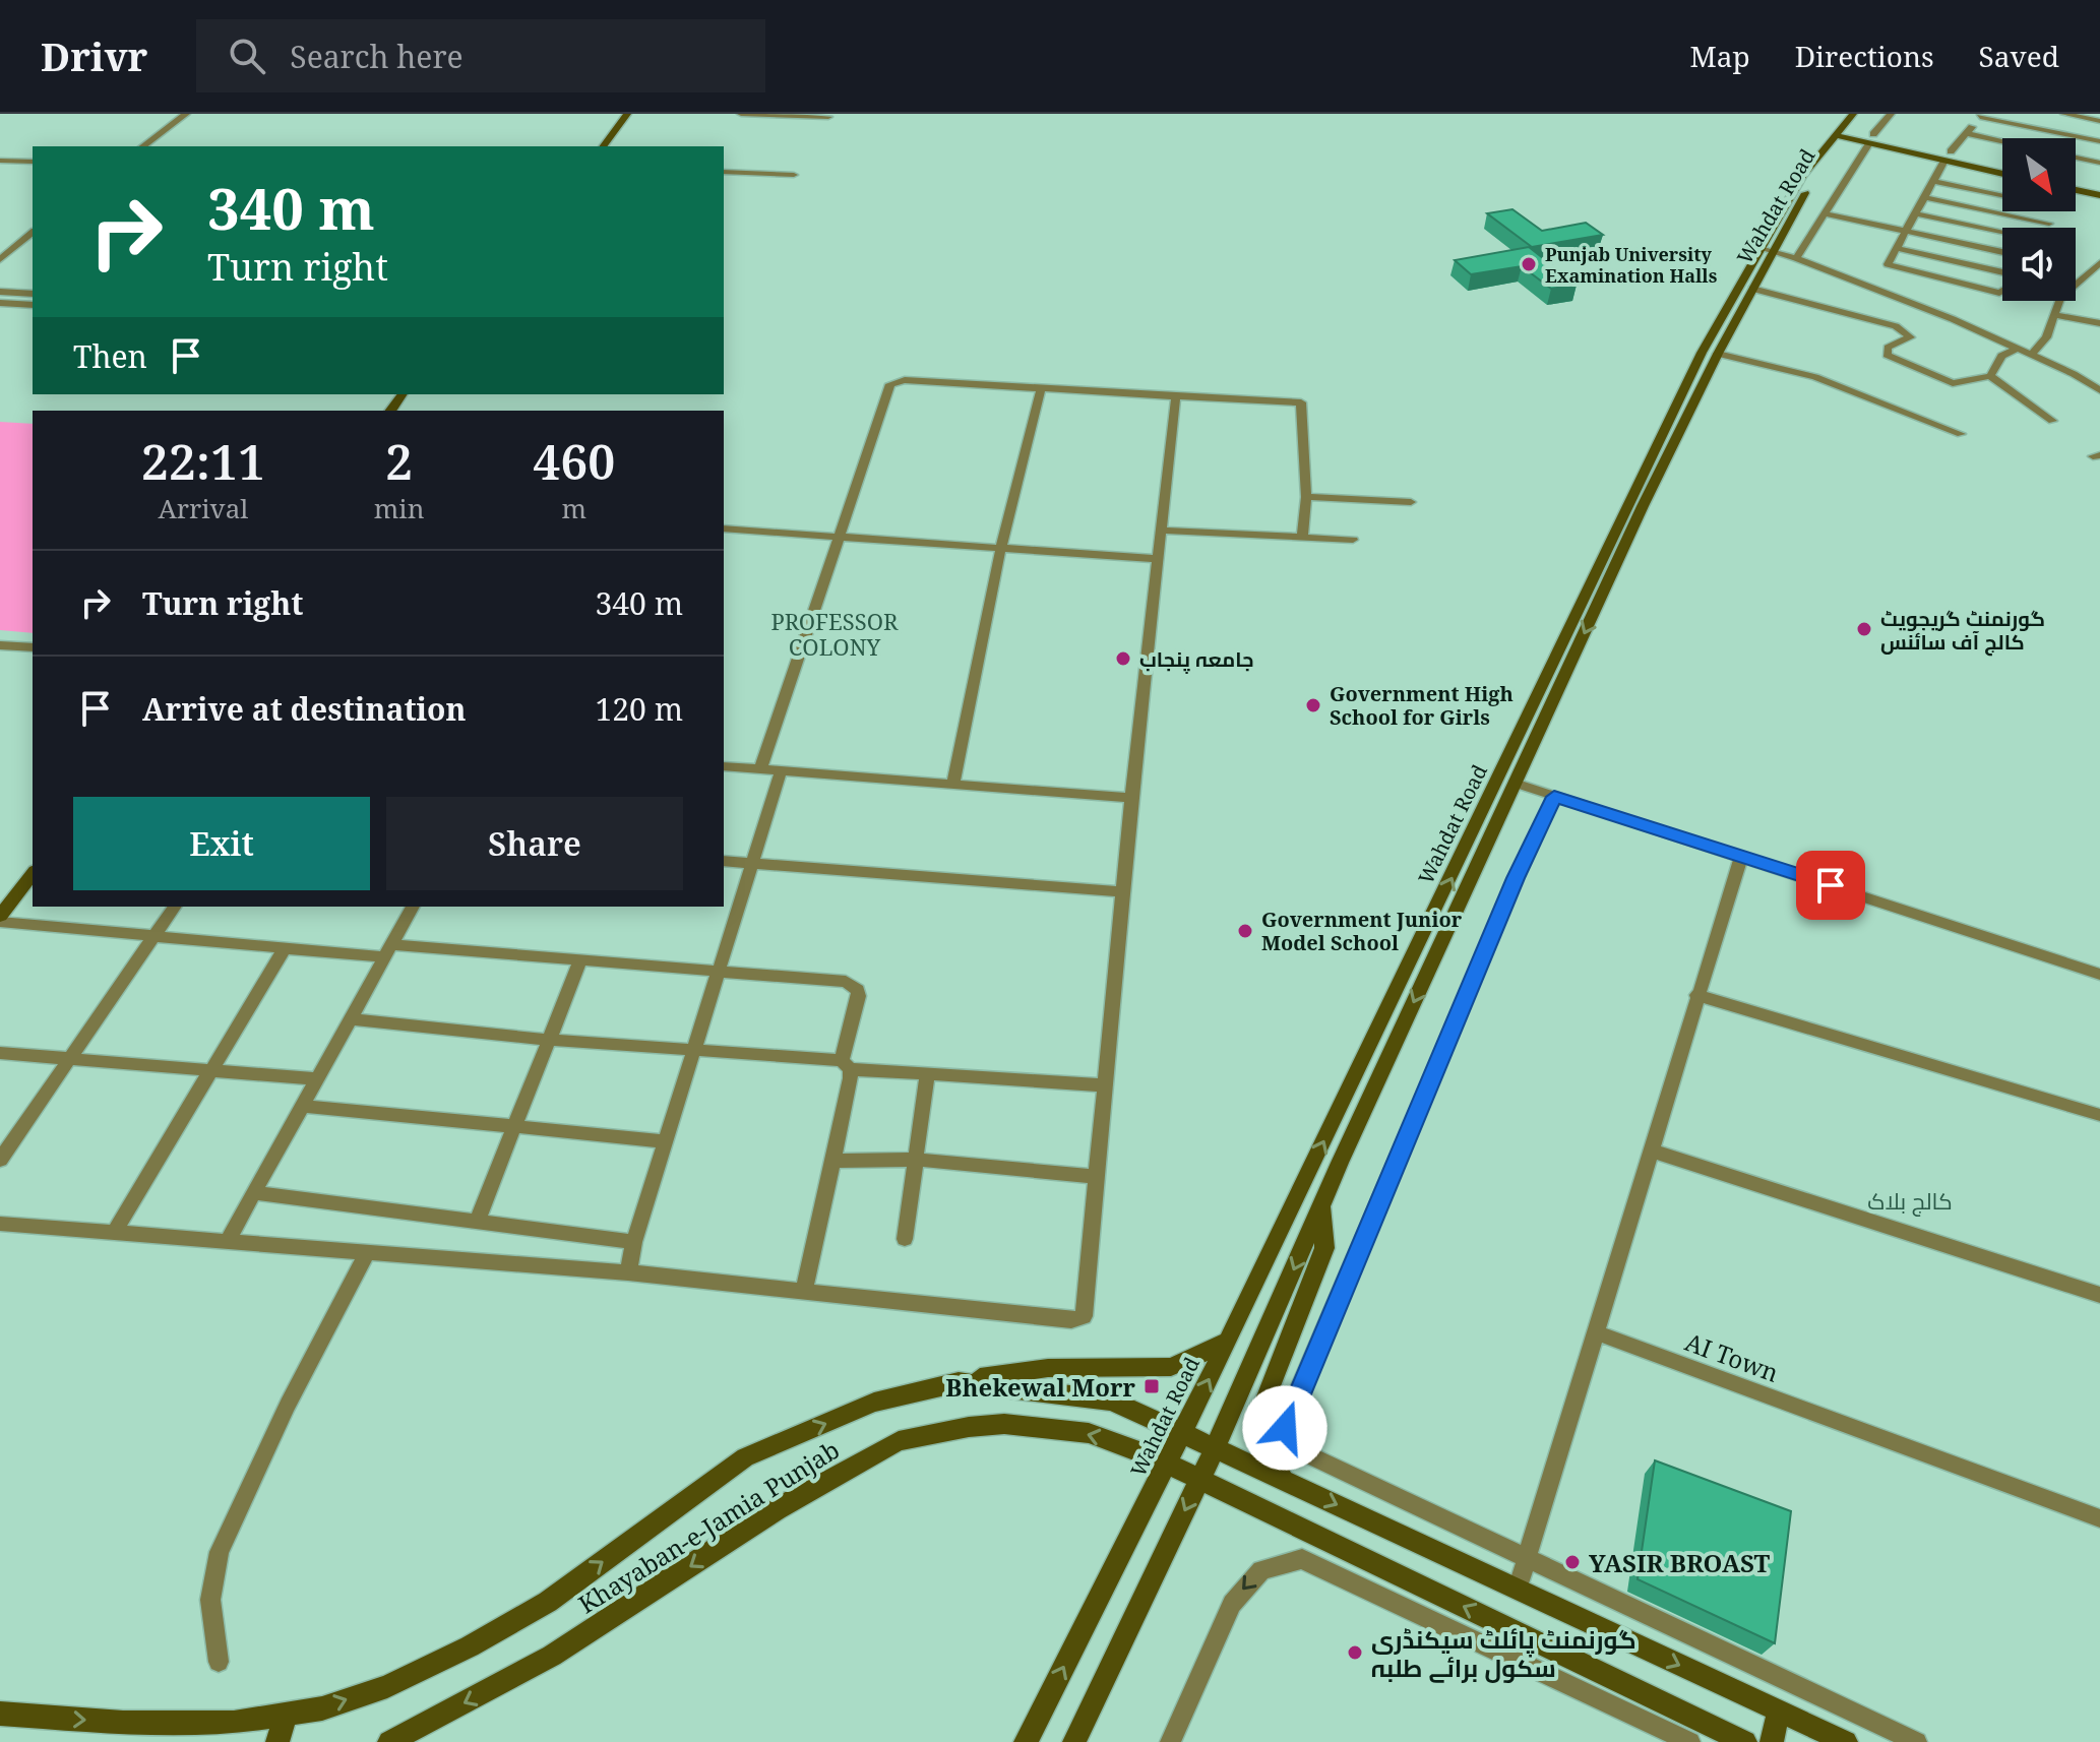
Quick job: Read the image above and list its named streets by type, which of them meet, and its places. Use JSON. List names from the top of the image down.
{
  "streets": {
    "main road": ["Wahdat Road", "Khayaban-e-Jamia Punjab"],
    "street": ["AI Town"]
  },
  "crossings": [
    ["Wahdat Road", "Khayaban-e-Jamia Punjab"]
  ],
  "districts": ["PROFESSOR COLONY", "کالج بلاک"],
  "places": {
    "other": [
      "Punjab University Examination Halls",
      "گورنمنٹ گریجویٹ کالج آف سائنس",
      "جامعہ پنجاب",
      "Government High School for Girls",
      "Government Junior Model School",
      "YASIR BROAST",
      "گورنمنٹ پائلٹ سیکنڈری سکول برائے طلبہ"
    ],
    "transit": ["Bhekewal Morr"]
  },
  "north": "bottom right",
  "page": {
    "header": "Drivr",
    "search": "Search here",
    "nav": ["Map", "Directions", "Saved"],
    "turn": ["340 m", "Turn right"],
    "then": "Then",
    "eta": [
      "22:11",
      "Arrival",
      "2",
      "min",
      "460",
      "m"
    ],
    "list": [
      {
        "name": "Turn right",
        "value": "340 m"
      },
      {
        "name": "Arrive at destination",
        "value": "120 m"
      }
    ],
    "buttons": ["Exit", "Share"]
  }
}
